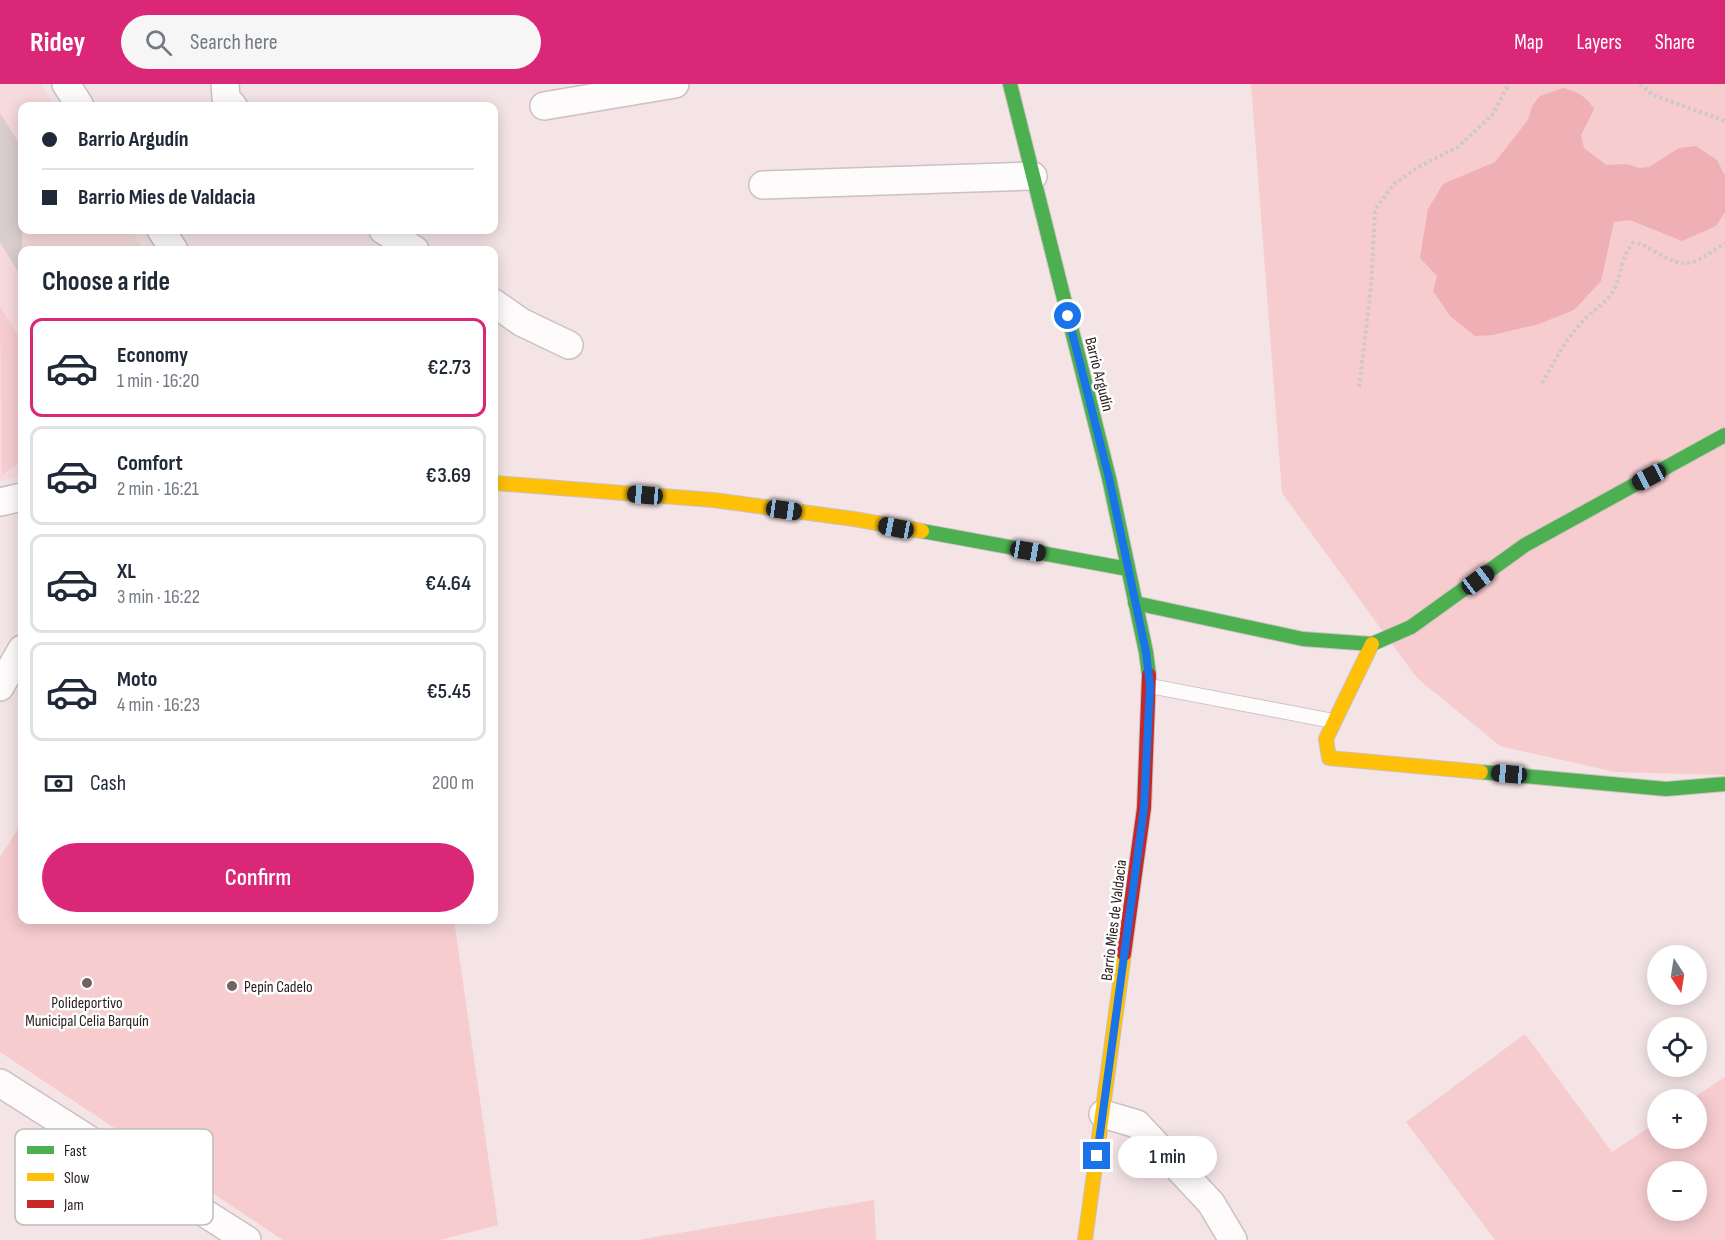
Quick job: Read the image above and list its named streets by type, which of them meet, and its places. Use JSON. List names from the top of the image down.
{
  "streets": {
    "street": ["Barrio Argudín", "Barrio Mies de Valdacia"]
  },
  "crossings": [
    ["Barrio Argudín", "Barrio Mies de Valdacia"]
  ],
  "places": ["Polideportivo Municipal Celia Barquín", "Pepín Cadelo"],
  "legend": ["Fast", "Slow", "Jam"],
  "north": "bottom",
  "page": {
    "header": "Ridey",
    "search": "Search here",
    "nav": ["Map", "Layers", "Share"],
    "banner": ["Barrio Argudín", "Barrio Mies de Valdacia"],
    "heading": "Choose a ride",
    "list": [
      {
        "name": "Economy",
        "note": "1 min · 16:20",
        "value": "€2.73"
      },
      {
        "name": "Comfort",
        "note": "2 min · 16:21",
        "value": "€3.69"
      },
      {
        "name": "XL",
        "note": "3 min · 16:22",
        "value": "€4.64"
      },
      {
        "name": "Moto",
        "note": "4 min · 16:23",
        "value": "€5.45"
      }
    ],
    "pay": ["Cash", "200 m"],
    "buttons": "Confirm",
    "map_buttons": ["+", "−"],
    "bubble": "1 min"
  }
}
